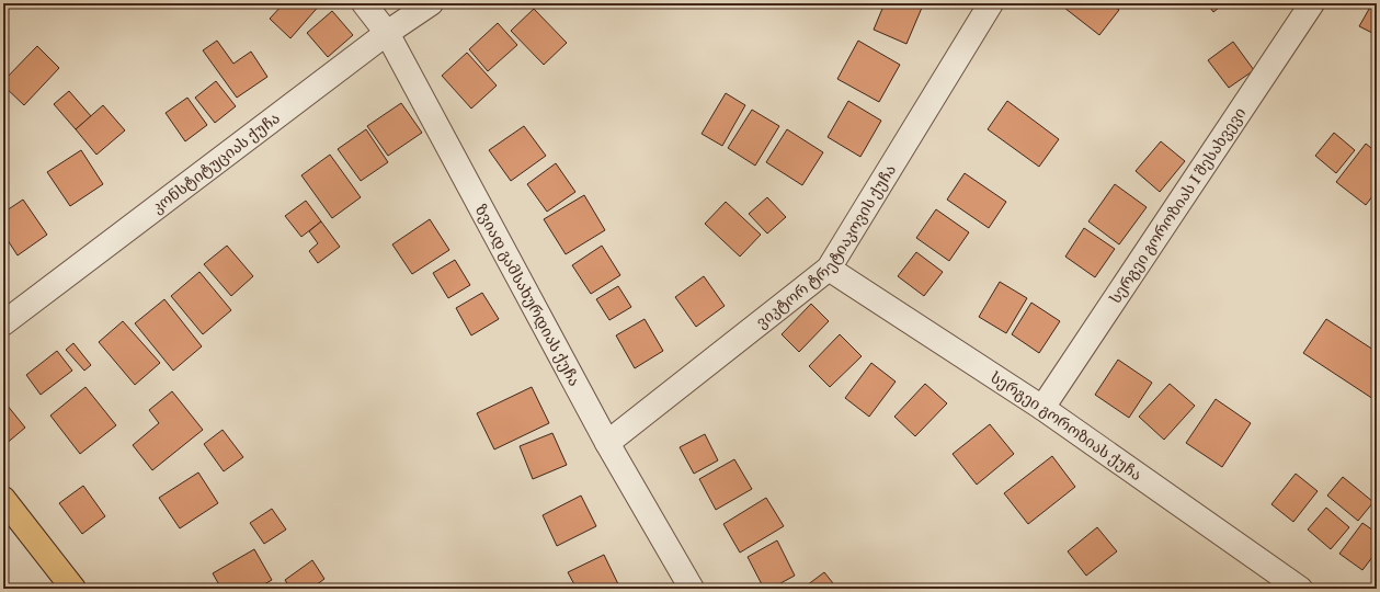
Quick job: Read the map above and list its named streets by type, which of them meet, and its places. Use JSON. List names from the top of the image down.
{
  "streets": {
    "street": [
      "კონსტიტუციას ქუჩა",
      "სერგეი გოროზიას I შესახვევი",
      "ვიკტორ ტრეტიაკოვის ქუჩა",
      "ზვიად გამსახურდიას ქუჩა",
      "სერგეი გოროზიას ქუჩა"
    ]
  },
  "crossings": [
    ["კონსტიტუციას ქუჩა", "ზვიად გამსახურდიას ქუჩა"],
    ["სერგეი გოროზიას I შესახვევი", "სერგეი გოროზიას ქუჩა"],
    ["ვიკტორ ტრეტიაკოვის ქუჩა", "ზვიად გამსახურდიას ქუჩა"],
    ["ვიკტორ ტრეტიაკოვის ქუჩა", "სერგეი გოროზიას ქუჩა"]
  ]
}
